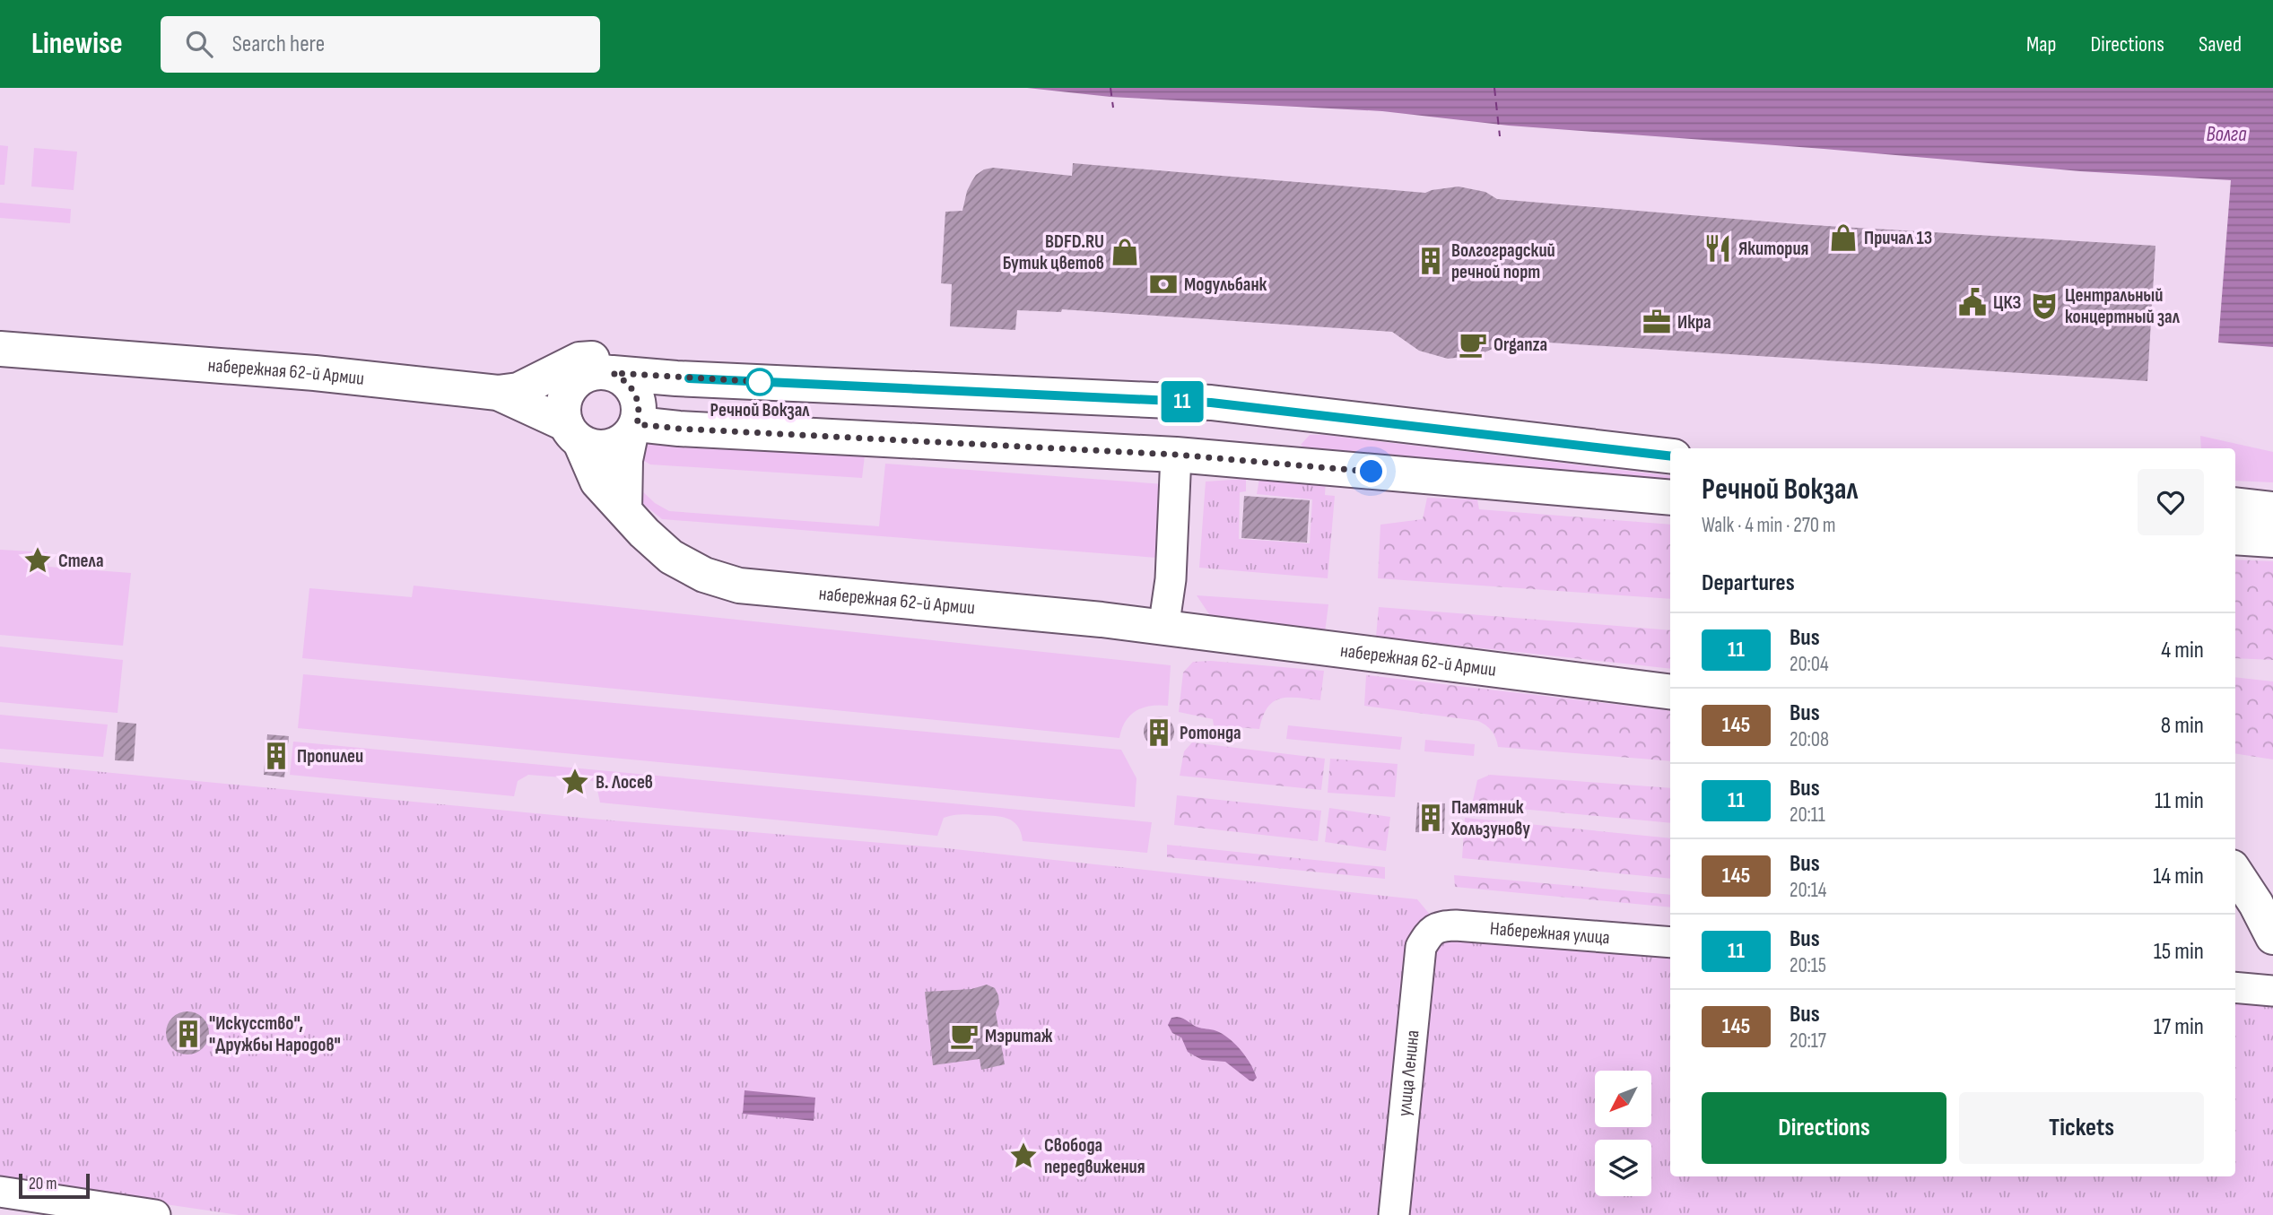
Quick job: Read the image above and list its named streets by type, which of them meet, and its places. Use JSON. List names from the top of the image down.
{
  "streets": {
    "main road": ["набережная 62-й Армии"],
    "street": ["Набережная улица", "улица Ленина"]
  },
  "crossings": [
    ["Набережная улица", "улица Ленина"]
  ],
  "water": ["Волга"],
  "places": {
    "shop": ["Причал 13", "BDFD.RU Бутик цветов"],
    "restaurant": ["Якитория"],
    "building": [
      "Волгоградский речной порт",
      "Ротонда",
      "Пропилеи",
      "Памятник Хользунову",
      "\"Искусство\", \"Дружбы Народов\""
    ],
    "bank": ["Модульбанк"],
    "public building": ["ЦКЗ"],
    "theatre": ["Центральный концертный зал"],
    "office": ["Икра"],
    "cafe": ["Organza", "Мэритаж"],
    "other": ["Речной Вокзал"],
    "place": ["Стела", "В. Лосев", "Свобода передвижения"]
  },
  "lines": ["bus line 11"],
  "scale_bar": "20 m",
  "north": "bottom left",
  "page": {
    "header": "Linewise",
    "search": "Search here",
    "nav": ["Map", "Directions", "Saved"],
    "on_map": "11",
    "heading": [
      ["Речной Вокзал", "Walk · 4 min · 270 m"],
      "Departures"
    ],
    "list": [
      {
        "mark": "11",
        "name": "Bus",
        "note": "20:04",
        "value": "4 min"
      },
      {
        "mark": "145",
        "name": "Bus",
        "note": "20:08",
        "value": "8 min"
      },
      {
        "mark": "11",
        "name": "Bus",
        "note": "20:11",
        "value": "11 min"
      },
      {
        "mark": "145",
        "name": "Bus",
        "note": "20:14",
        "value": "14 min"
      },
      {
        "mark": "11",
        "name": "Bus",
        "note": "20:15",
        "value": "15 min"
      },
      {
        "mark": "145",
        "name": "Bus",
        "note": "20:17",
        "value": "17 min"
      }
    ],
    "buttons": ["Directions", "Tickets"],
    "scale": "20 m"
  }
}
